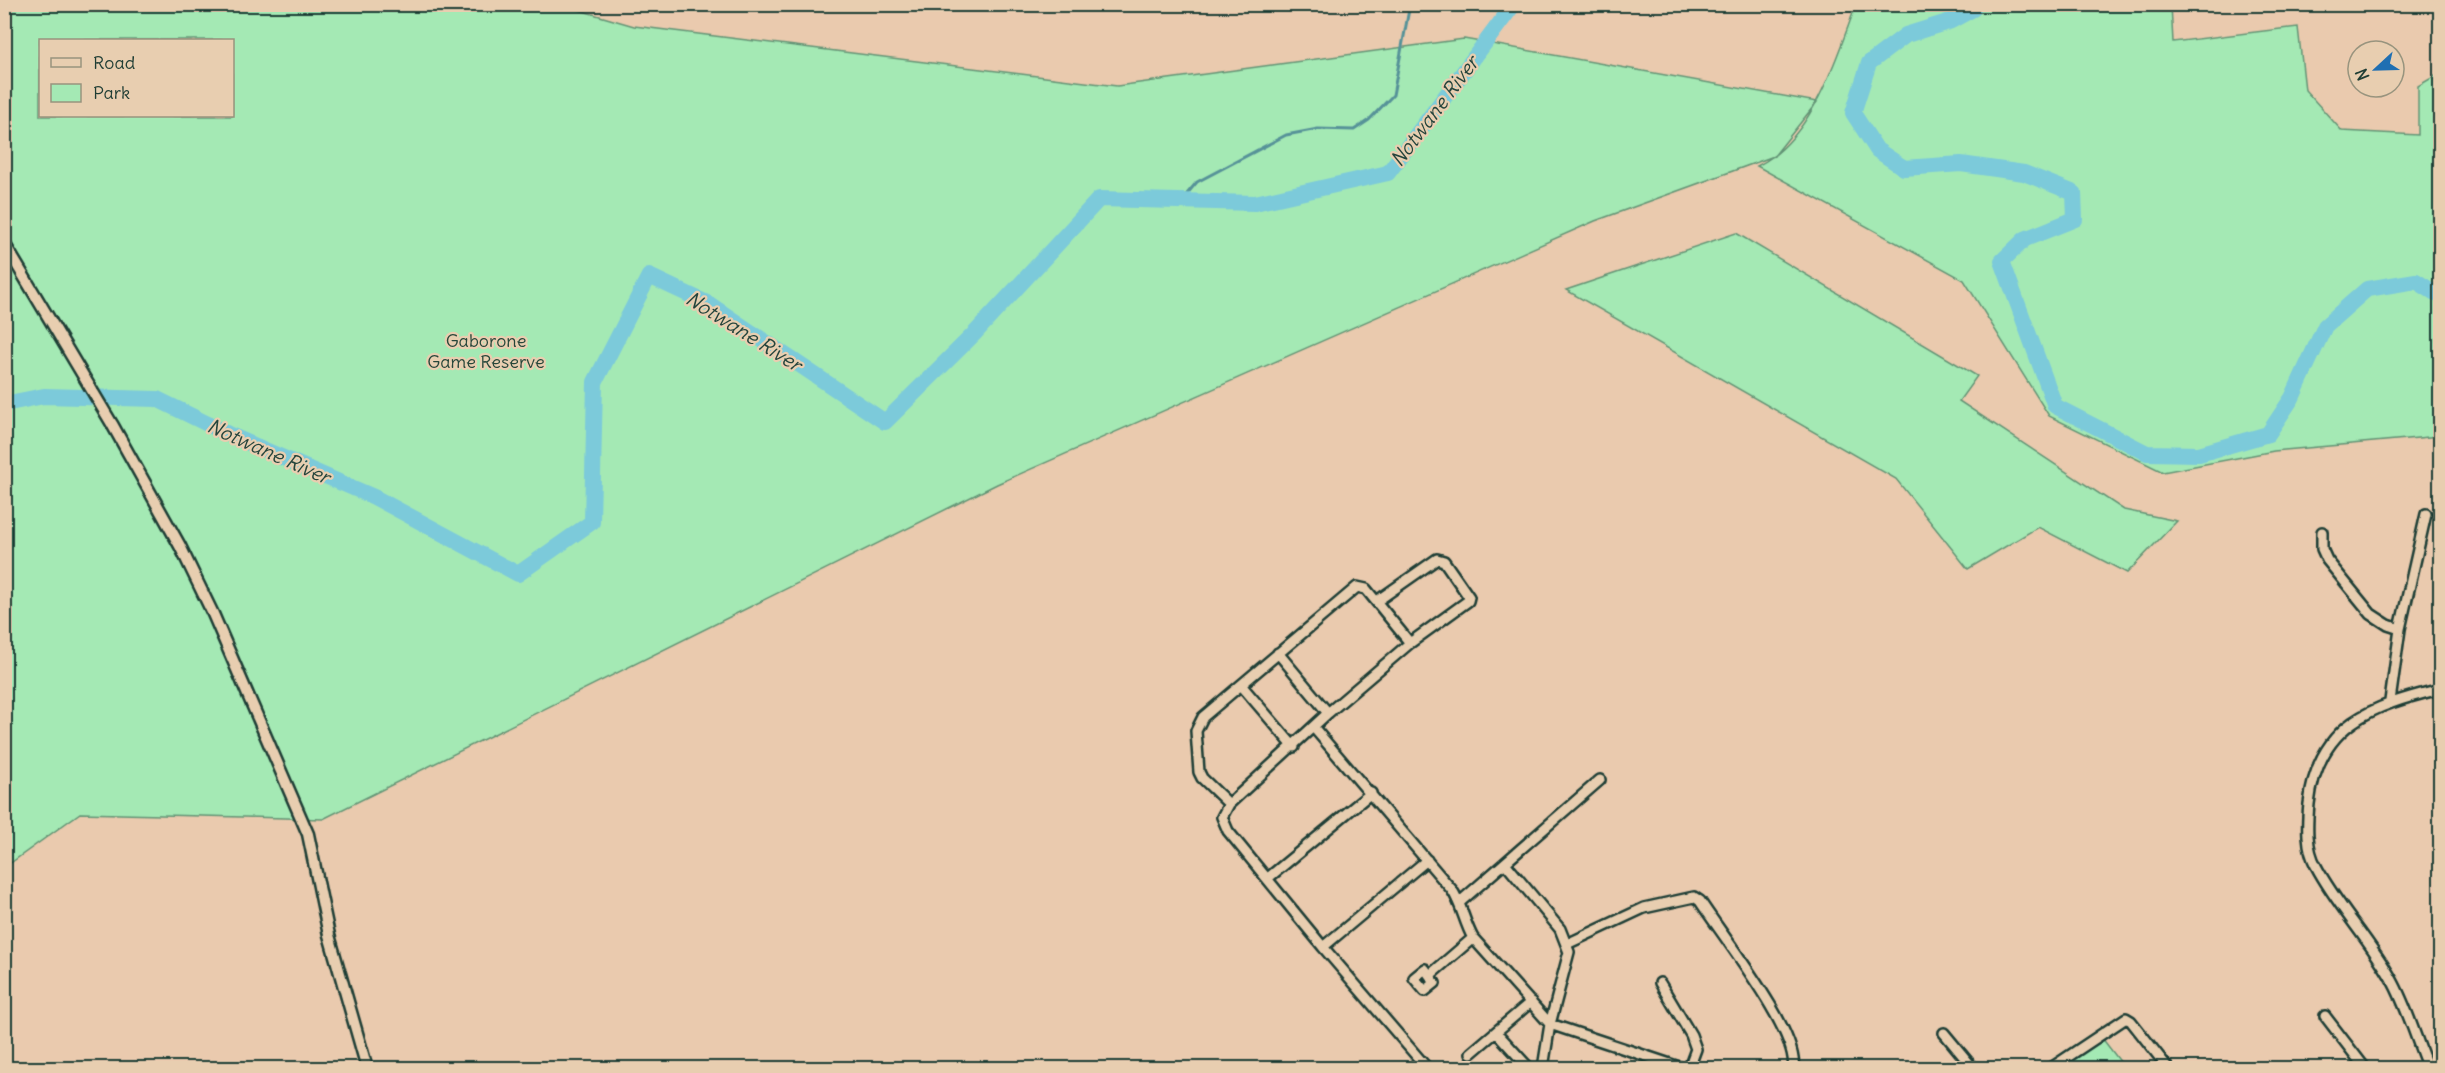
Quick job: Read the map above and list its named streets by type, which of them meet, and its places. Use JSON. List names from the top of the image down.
{
  "water": ["Notwane River"],
  "parks": ["Gaborone Game Reserve"],
  "legend": ["Road", "Park"],
  "north": "left"
}
